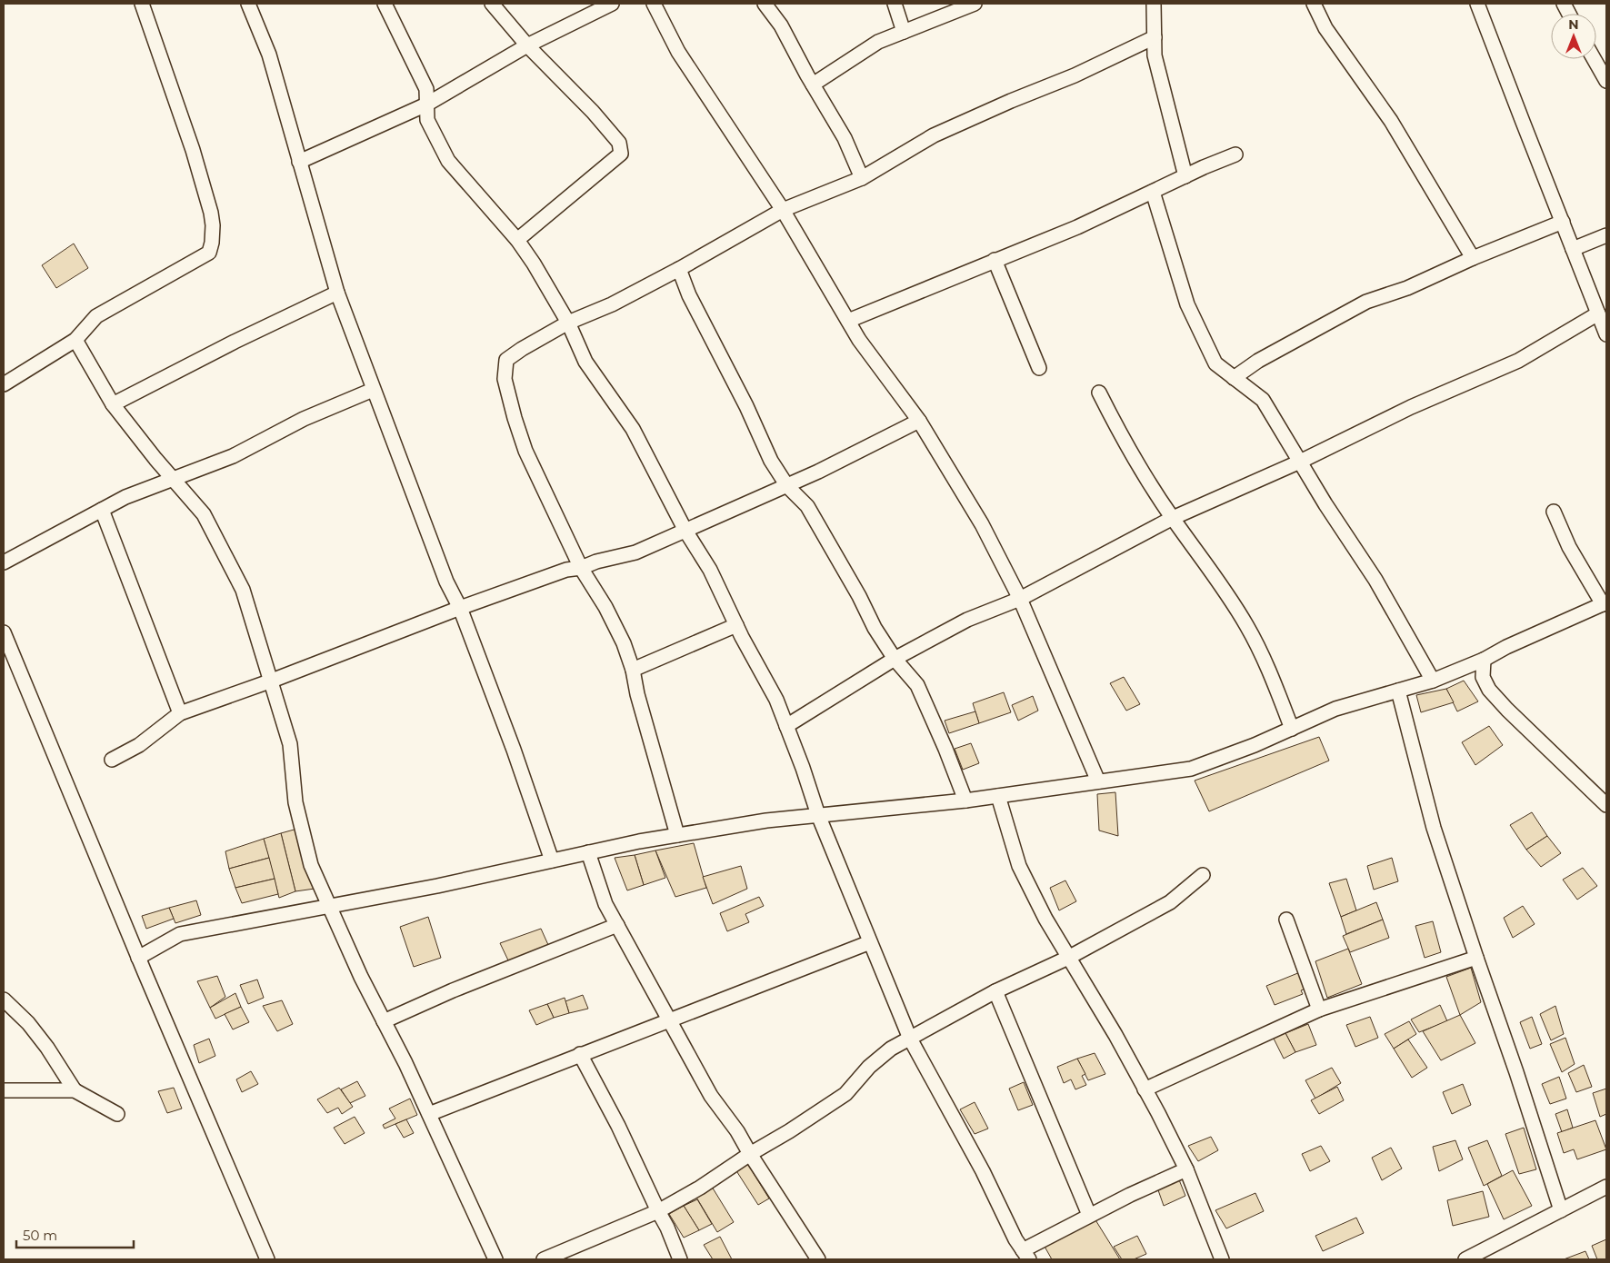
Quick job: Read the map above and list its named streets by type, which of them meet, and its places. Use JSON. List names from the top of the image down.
{
  "scale_bar": "50 m",
  "north": "top"
}
